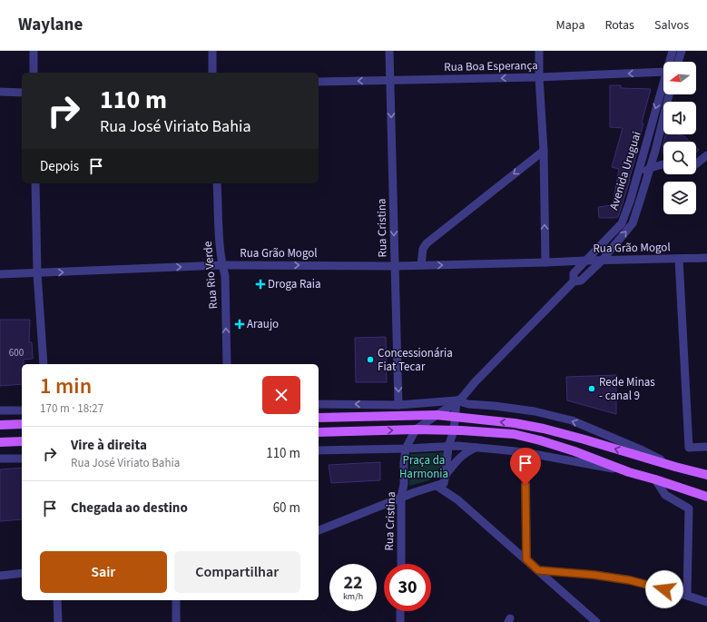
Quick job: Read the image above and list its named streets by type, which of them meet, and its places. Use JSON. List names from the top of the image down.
{
  "streets": {
    "street": [
      "Rua Boa Esperança",
      "Avenida Uruguai",
      "Rua Cristina",
      "Rua Grão Mogol",
      "Rua Rio Verde"
    ]
  },
  "crossings": [
    ["Rua Boa Esperança", "Rua Cristina"],
    ["Avenida Uruguai", "Rua Cristina"],
    ["Avenida Uruguai", "Rua Grão Mogol"],
    ["Rua Cristina", "Rua Grão Mogol"],
    ["Rua Grão Mogol", "Rua Rio Verde"]
  ],
  "one_way": [
    "Rua Boa Esperança",
    "Rua Cristina",
    "Rua Grão Mogol",
    "Rua Rio Verde"
  ],
  "parks": ["Praça da Harmonia"],
  "places": {
    "health": ["Droga Raia", "Araujo"],
    "other": ["Concessionária Fiat Tecar", "Rede Minas - canal 9"]
  },
  "house_numbers": ["600"],
  "north": "left",
  "page": {
    "header": "Waylane",
    "nav": ["Mapa", "Rotas", "Salvos"],
    "turn": ["110 m", "Rua José Viriato Bahia"],
    "then": "Depois",
    "heading": ["1 min", "170 m · 18:27"],
    "list": [
      {
        "name": "Vire à direita",
        "note": "Rua José Viriato Bahia",
        "value": "110 m"
      },
      {
        "name": "Chegada ao destino",
        "value": "60 m"
      }
    ],
    "buttons": ["Sair", "Compartilhar"],
    "speed": "22 km/h",
    "limit": "30"
  }
}
